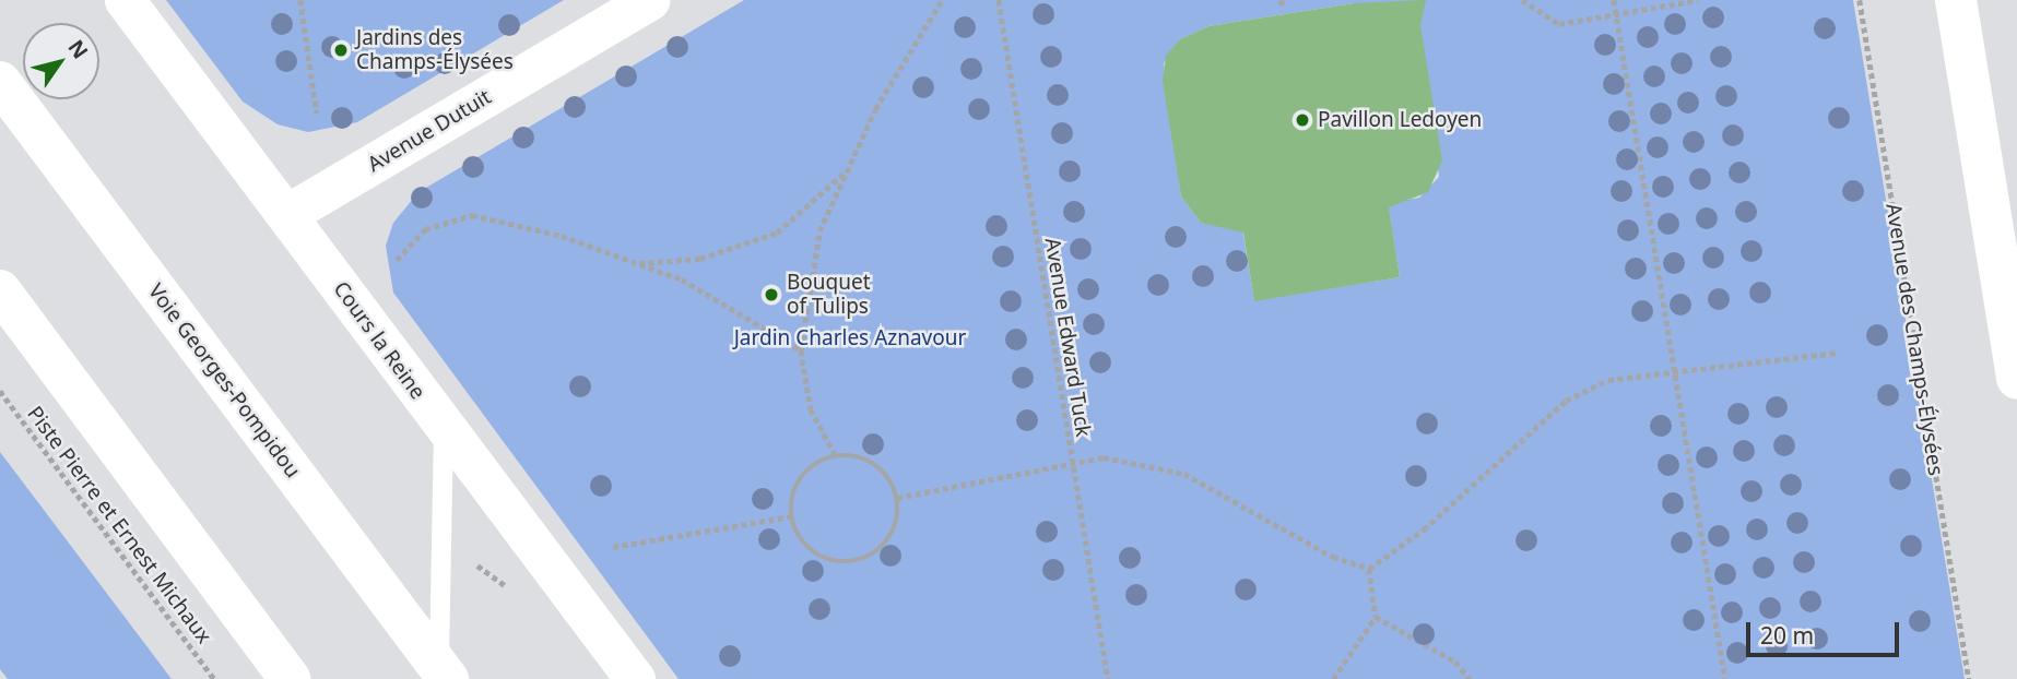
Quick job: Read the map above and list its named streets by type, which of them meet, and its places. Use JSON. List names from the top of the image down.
{
  "streets": {
    "main road": ["Voie Georges-Pompidou"],
    "street": ["Avenue Dutuit", "Cours la Reine"],
    "path": ["Avenue Edward Tuck", "Avenue des Champs-Élysées", "Piste Pierre et Ernest Michaux"]
  },
  "crossings": [
    ["Avenue Dutuit", "Cours la Reine"]
  ],
  "parks": ["Jardin Charles Aznavour"],
  "places": ["Jardins des Champs-Élysées", "Pavillon Ledoyen", "Bouquet of Tulips"],
  "scale_bar": "20 m",
  "north": "top right"
}
